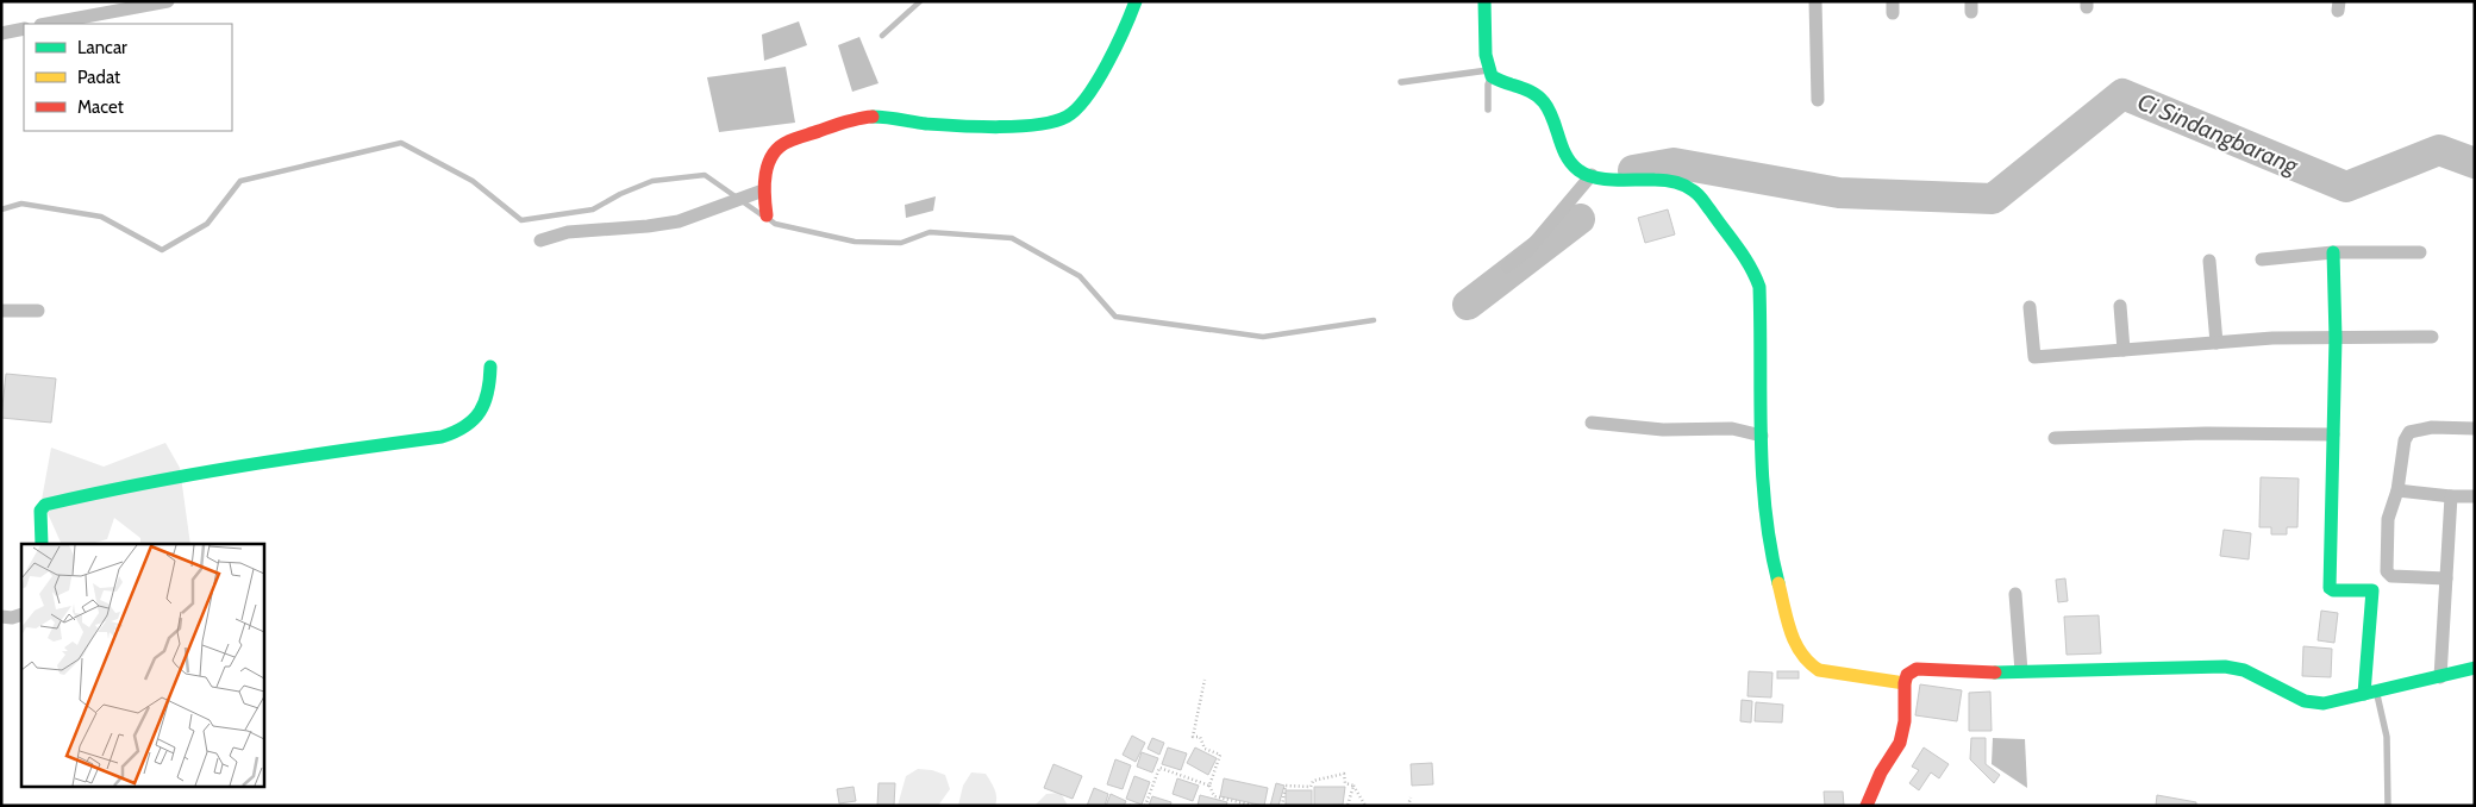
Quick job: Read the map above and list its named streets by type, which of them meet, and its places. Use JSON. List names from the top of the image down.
{
  "water": ["Ci Sindangbarang"],
  "legend": ["Lancar", "Padat", "Macet"]
}
